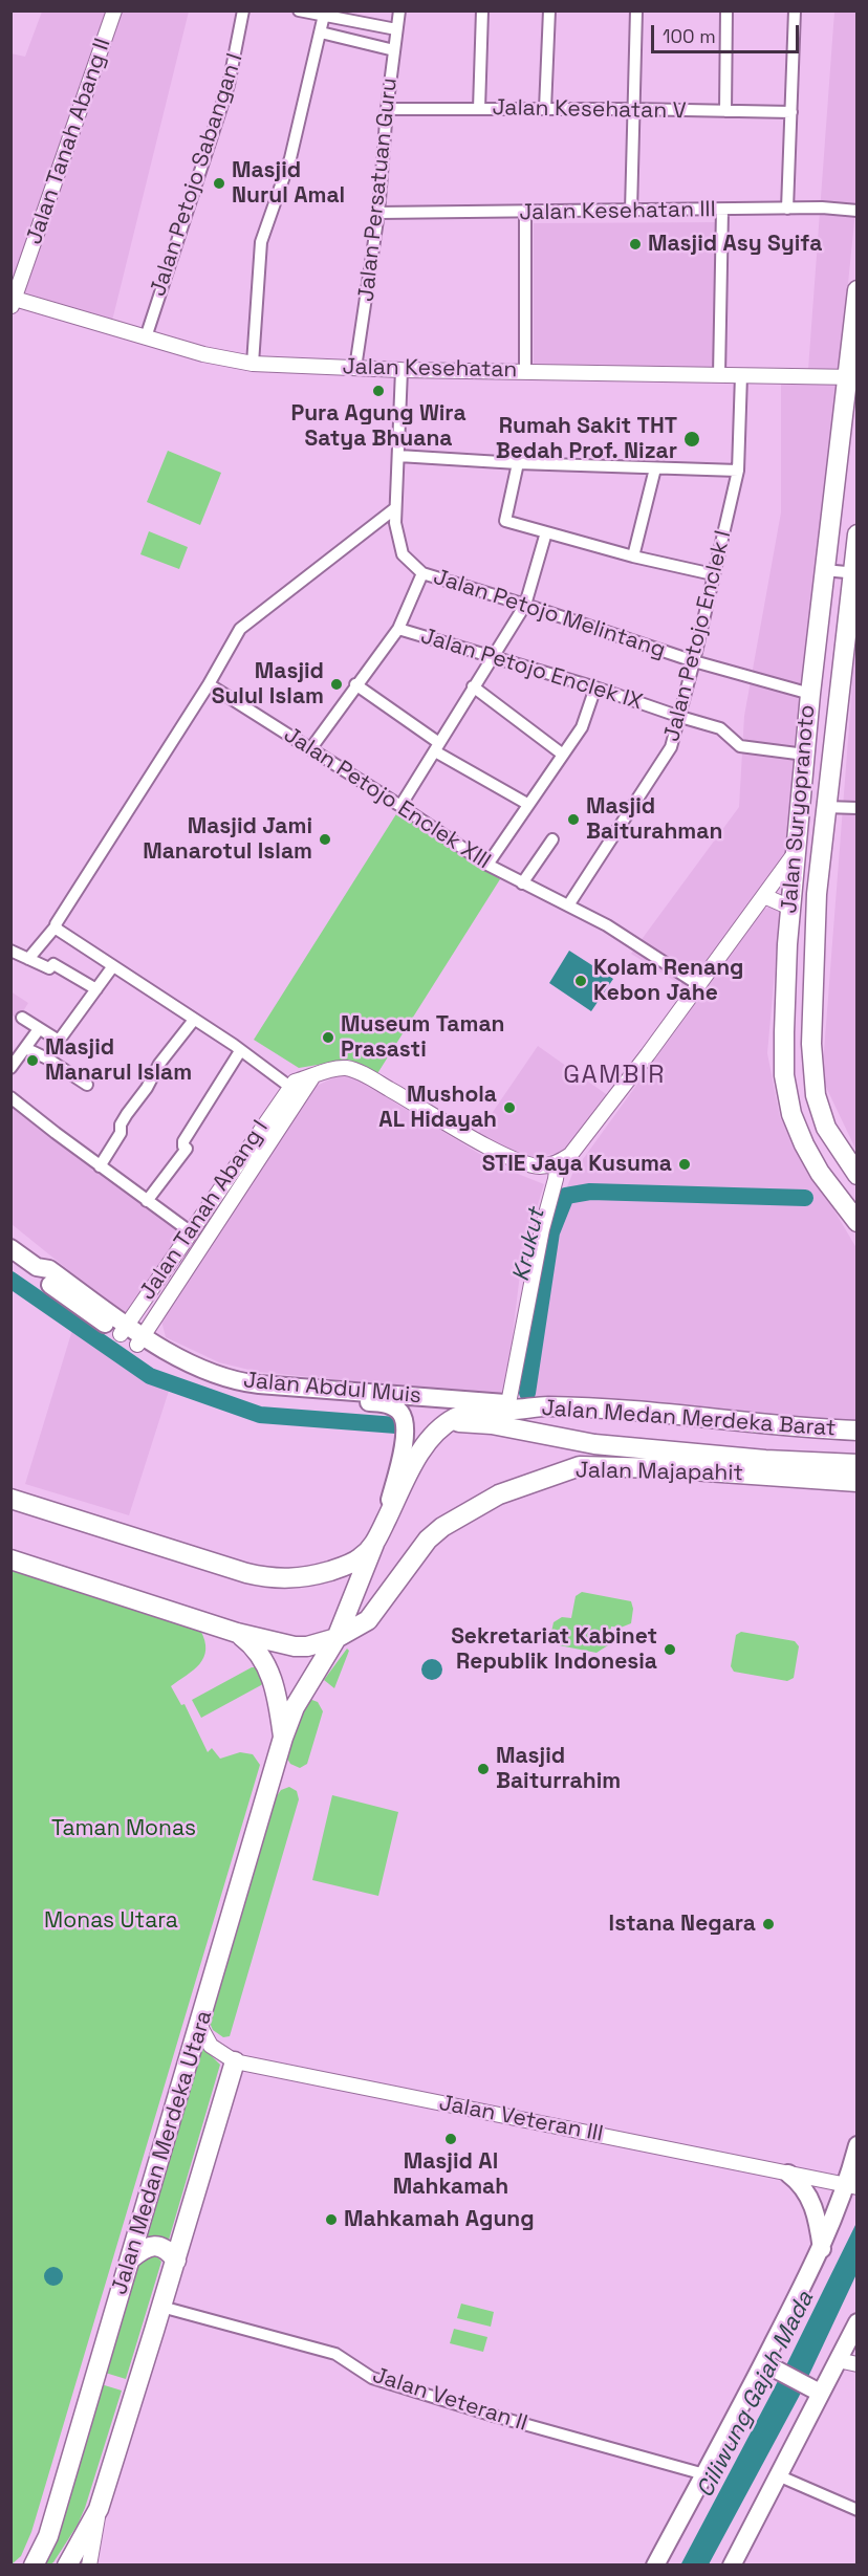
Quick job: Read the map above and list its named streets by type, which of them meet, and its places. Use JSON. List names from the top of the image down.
{
  "streets": {
    "main road": [
      "Jalan Suryopranoto",
      "Jalan Abdul Muis",
      "Jalan Medan Merdeka Barat",
      "Jalan Majapahit",
      "Jalan Medan Merdeka Utara"
    ],
    "street": [
      "Jalan Kesehatan V",
      "Jalan Tanah Abang II",
      "Jalan Petojo Sabangan I",
      "Jalan Persatuan Guru",
      "Jalan Kesehatan III",
      "Jalan Kesehatan",
      "Jalan Petojo Melintang",
      "Jalan Petojo Enclek I",
      "Jalan Petojo Enclek IX",
      "Jalan Petojo Enclek XIII",
      "Jalan Tanah Abang I",
      "Jalan Veteran III",
      "Jalan Veteran II"
    ]
  },
  "crossings": [
    ["Jalan Kesehatan V", "Jalan Persatuan Guru"],
    ["Jalan Tanah Abang II", "Jalan Kesehatan"],
    ["Jalan Petojo Sabangan I", "Jalan Kesehatan"],
    ["Jalan Persatuan Guru", "Jalan Kesehatan III"],
    ["Jalan Persatuan Guru", "Jalan Kesehatan"],
    ["Jalan Kesehatan", "Jalan Petojo Melintang"],
    ["Jalan Kesehatan", "Jalan Petojo Enclek I"],
    ["Jalan Kesehatan", "Jalan Suryopranoto"],
    ["Jalan Petojo Melintang", "Jalan Petojo Enclek I"],
    ["Jalan Petojo Melintang", "Jalan Suryopranoto"],
    ["Jalan Petojo Enclek I", "Jalan Petojo Enclek IX"],
    ["Jalan Petojo Enclek I", "Jalan Petojo Enclek XIII"],
    ["Jalan Petojo Enclek IX", "Jalan Suryopranoto"],
    ["Jalan Tanah Abang I", "Jalan Abdul Muis"],
    ["Jalan Abdul Muis", "Jalan Medan Merdeka Barat"],
    ["Jalan Medan Merdeka Barat", "Jalan Majapahit"],
    ["Jalan Majapahit", "Jalan Medan Merdeka Utara"],
    ["Jalan Veteran III", "Jalan Medan Merdeka Utara"],
    ["Jalan Medan Merdeka Utara", "Jalan Veteran II"]
  ],
  "districts": ["GAMBIR"],
  "water": ["Krukut", "Ciliwung Gajah Mada"],
  "parks": ["Taman Monas", "Monas Utara"],
  "places": [
    "Masjid Nurul Amal",
    "Masjid Asy Syifa",
    "Pura Agung Wira Satya Bhuana",
    "Rumah Sakit THT Bedah Prof. Nizar",
    "Masjid Sulul Islam",
    "Masjid Baiturahman",
    "Masjid Jami Manarotul Islam",
    "Kolam Renang Kebon Jahe",
    "Museum Taman Prasasti",
    "Masjid Manarul Islam",
    "Mushola AL Hidayah",
    "STIE Jaya Kusuma",
    "Sekretariat Kabinet Republik Indonesia",
    "Masjid Baiturrahim",
    "Istana Negara",
    "Masjid Al Mahkamah",
    "Mahkamah Agung"
  ],
  "scale_bar": "100 m"
}
